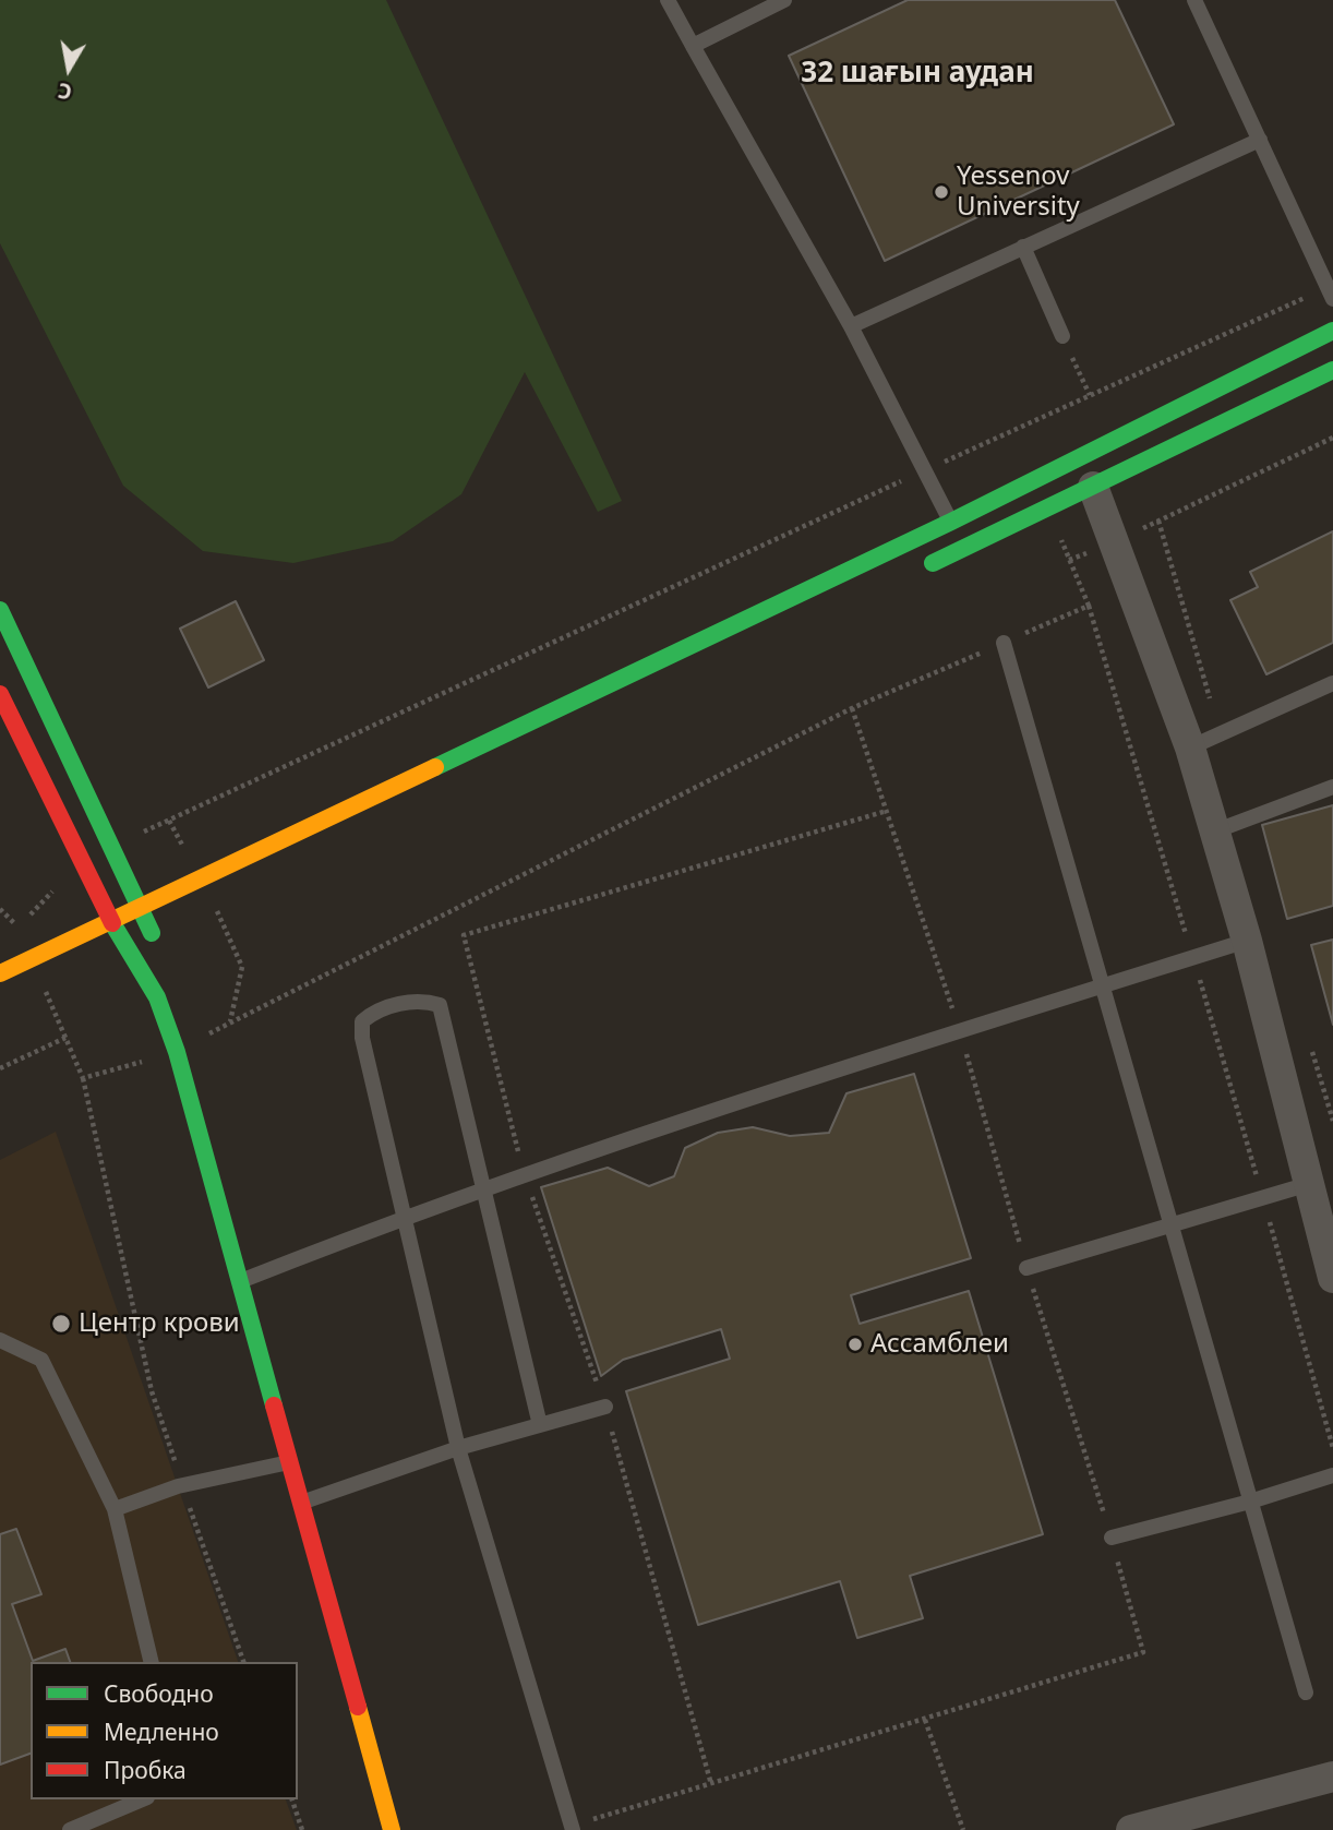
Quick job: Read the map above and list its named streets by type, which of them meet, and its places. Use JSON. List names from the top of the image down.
{
  "districts": ["32 шағын аудан"],
  "places": ["Yessenov University", "Центр крови", "Ассамблеи"],
  "legend": ["Свободно", "Медленно", "Пробка"],
  "north": "bottom"
}
